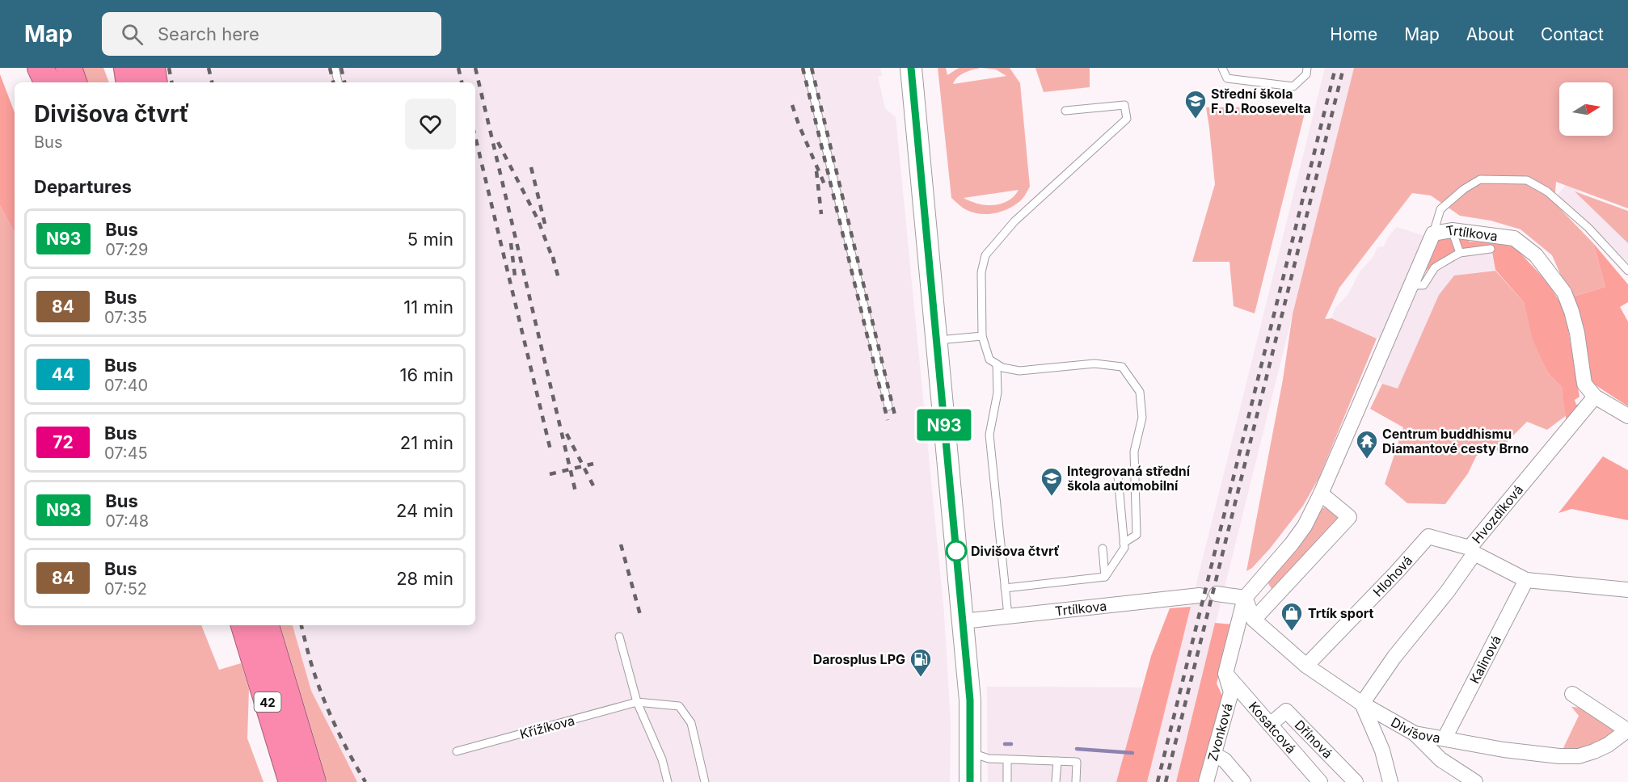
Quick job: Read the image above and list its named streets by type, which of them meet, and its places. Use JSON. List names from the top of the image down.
{
  "streets": {
    "highway": ["42"],
    "street": [
      "Trtílkova",
      "Hvozdíková",
      "Hlohová",
      "Kalinová",
      "Kosatcová",
      "Divišova",
      "Zvonková",
      "Dřínová"
    ],
    "lane": ["Křížíkova"]
  },
  "crossings": [
    ["Trtílkova", "Hvozdíková"],
    ["Trtílkova", "Divišova"],
    ["Trtílkova", "Zvonková"],
    ["Hvozdíková", "Hlohová"],
    ["Hvozdíková", "Divišova"],
    ["Hlohová", "Kalinová"],
    ["Hlohová", "Divišova"],
    ["Kalinová", "Divišova"],
    ["Kosatcová", "Zvonková"],
    ["Kosatcová", "Dřínová"],
    ["Divišova", "Zvonková"]
  ],
  "places": {
    "school or university": ["Střední škola F. D. Roosevelta", "Integrovaná střední škola automobilní"],
    "temple": ["Centrum buddhismu Diamantové cesty Brno"],
    "other": ["Divišova čtvrť"],
    "shop": ["Trtík sport"],
    "fuel station": ["Darosplus LPG"]
  },
  "lines": ["bus line N93"],
  "north": "right",
  "page": {
    "header": "Map",
    "search": "Search here",
    "nav": [
      "Home",
      "Map",
      "About",
      "Contact"
    ],
    "on_map": "N93",
    "heading": [
      ["Divišova čtvrť", "Bus"],
      "Departures"
    ],
    "list": [
      {
        "mark": "N93",
        "name": "Bus",
        "note": "07:29",
        "value": "5 min"
      },
      {
        "mark": "84",
        "name": "Bus",
        "note": "07:35",
        "value": "11 min"
      },
      {
        "mark": "44",
        "name": "Bus",
        "note": "07:40",
        "value": "16 min"
      },
      {
        "mark": "72",
        "name": "Bus",
        "note": "07:45",
        "value": "21 min"
      },
      {
        "mark": "N93",
        "name": "Bus",
        "note": "07:48",
        "value": "24 min"
      },
      {
        "mark": "84",
        "name": "Bus",
        "note": "07:52",
        "value": "28 min"
      }
    ]
  }
}
